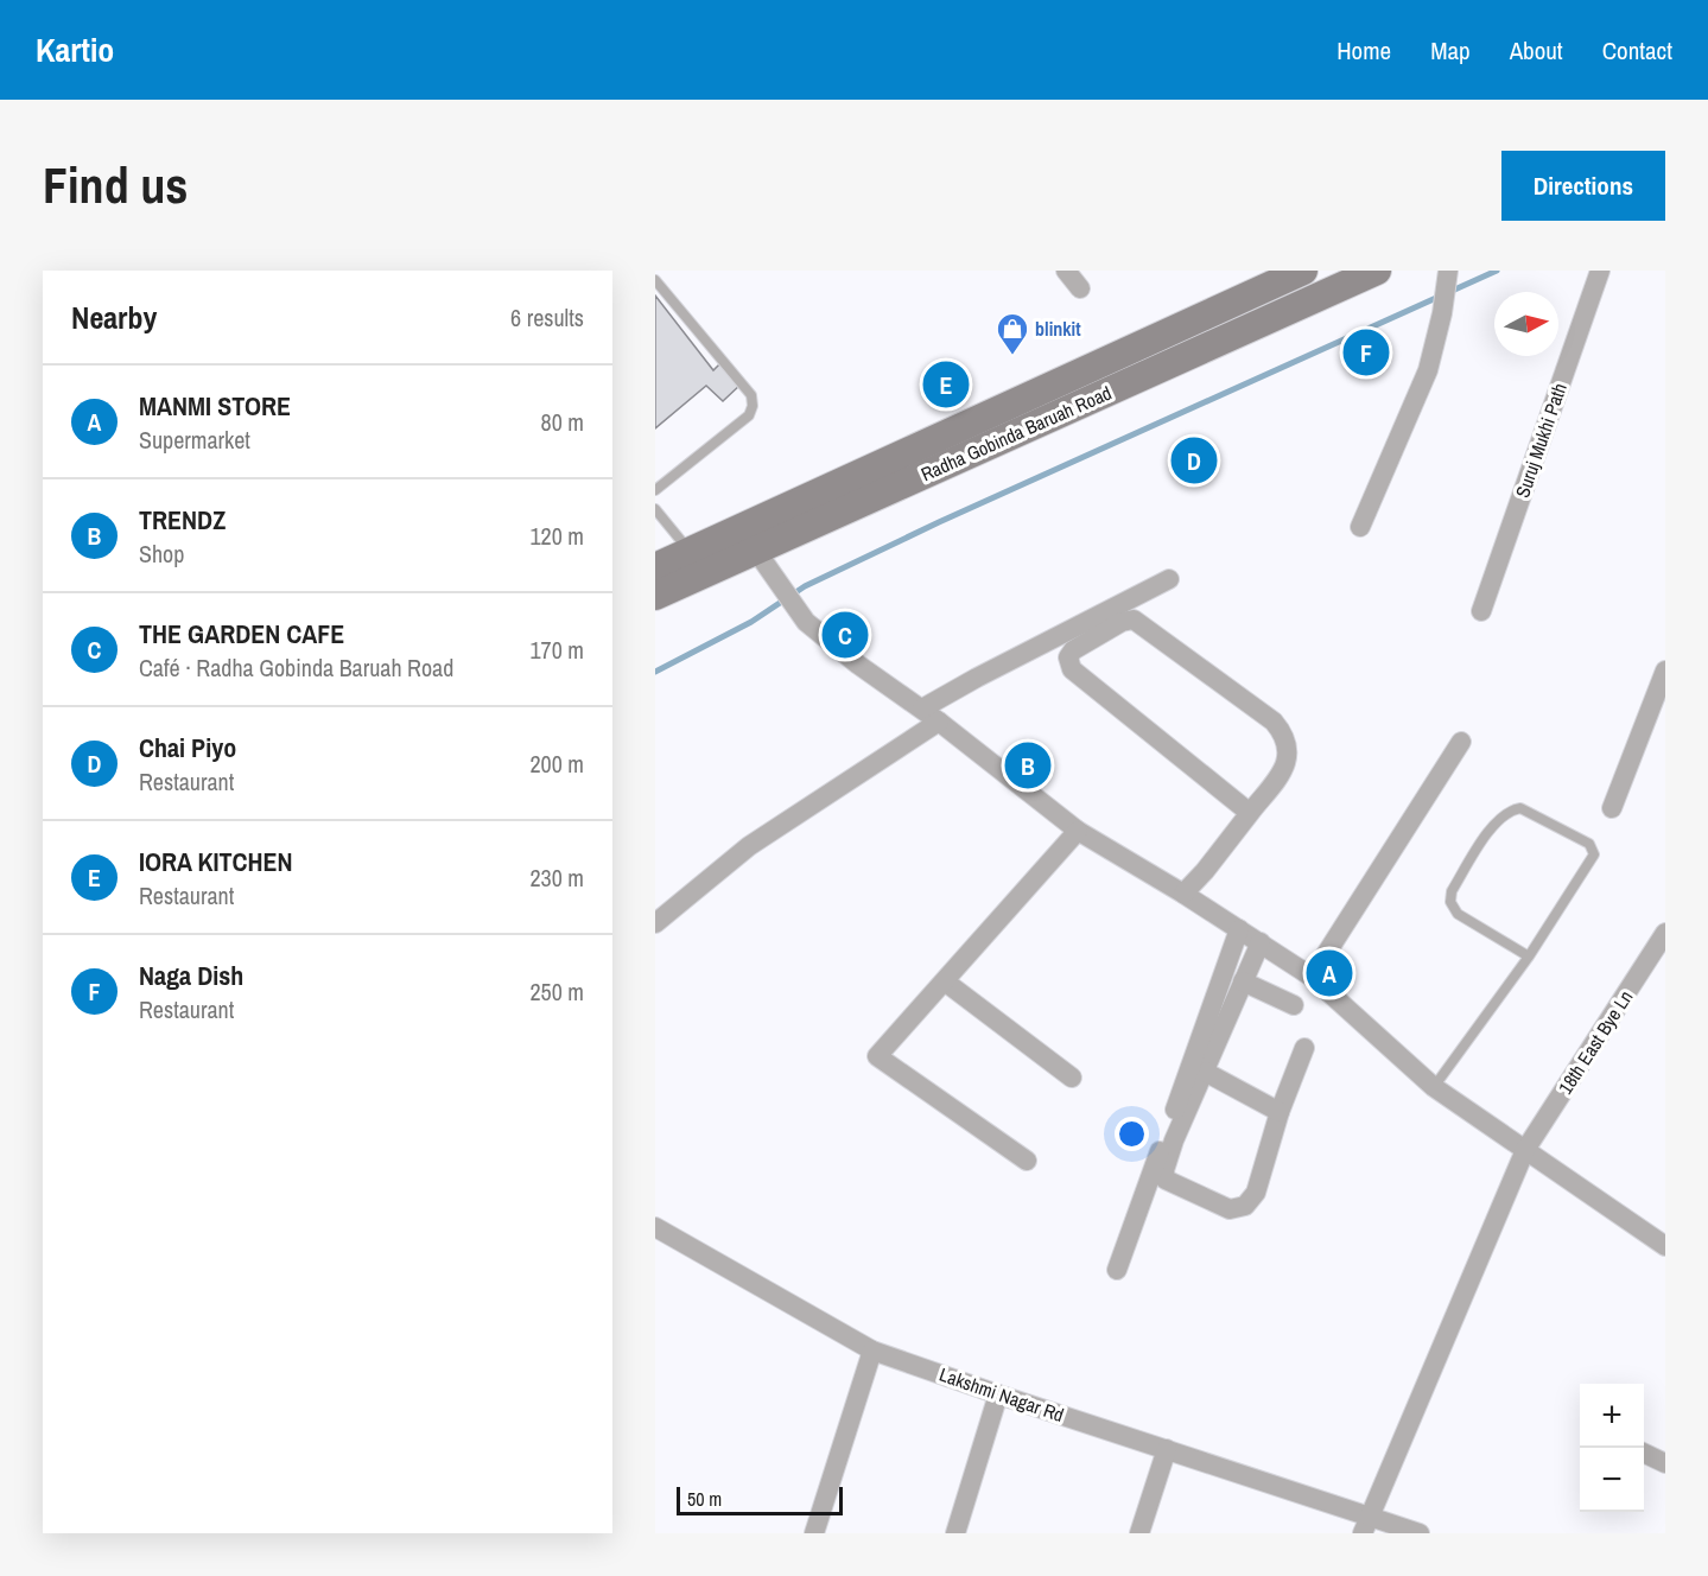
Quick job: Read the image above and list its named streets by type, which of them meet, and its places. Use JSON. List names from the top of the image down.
{
  "streets": {
    "main road": ["Radha Gobinda Baruah Road"],
    "street": ["Suruj Mukhi Path", "18th East Bye Ln", "Lakshmi Nagar Rd"]
  },
  "crossings": [
    ["18th East Bye Ln", "Lakshmi Nagar Rd"]
  ],
  "places": {
    "shop": ["blinkit"]
  },
  "scale_bar": "50 m",
  "north": "right",
  "page": {
    "header": "Kartio",
    "nav": [
      "Home",
      "Map",
      "About",
      "Contact"
    ],
    "buttons": "Directions",
    "title": "Find us",
    "heading": ["Nearby", "6 results"],
    "pins": [
      "F",
      "E",
      "D",
      "C",
      "B",
      "A"
    ],
    "list": [
      {
        "mark": "A",
        "name": "MANMI STORE",
        "note": "Supermarket",
        "value": "80 m"
      },
      {
        "mark": "B",
        "name": "TRENDZ",
        "note": "Shop",
        "value": "120 m"
      },
      {
        "mark": "C",
        "name": "THE GARDEN CAFE",
        "note": "Café · Radha Gobinda Baruah Road",
        "value": "170 m"
      },
      {
        "mark": "D",
        "name": "Chai Piyo",
        "note": "Restaurant",
        "value": "200 m"
      },
      {
        "mark": "E",
        "name": "IORA KITCHEN",
        "note": "Restaurant",
        "value": "230 m"
      },
      {
        "mark": "F",
        "name": "Naga Dish",
        "note": "Restaurant",
        "value": "250 m"
      }
    ],
    "map_buttons": ["+", "−"],
    "scale": "50 m"
  }
}
